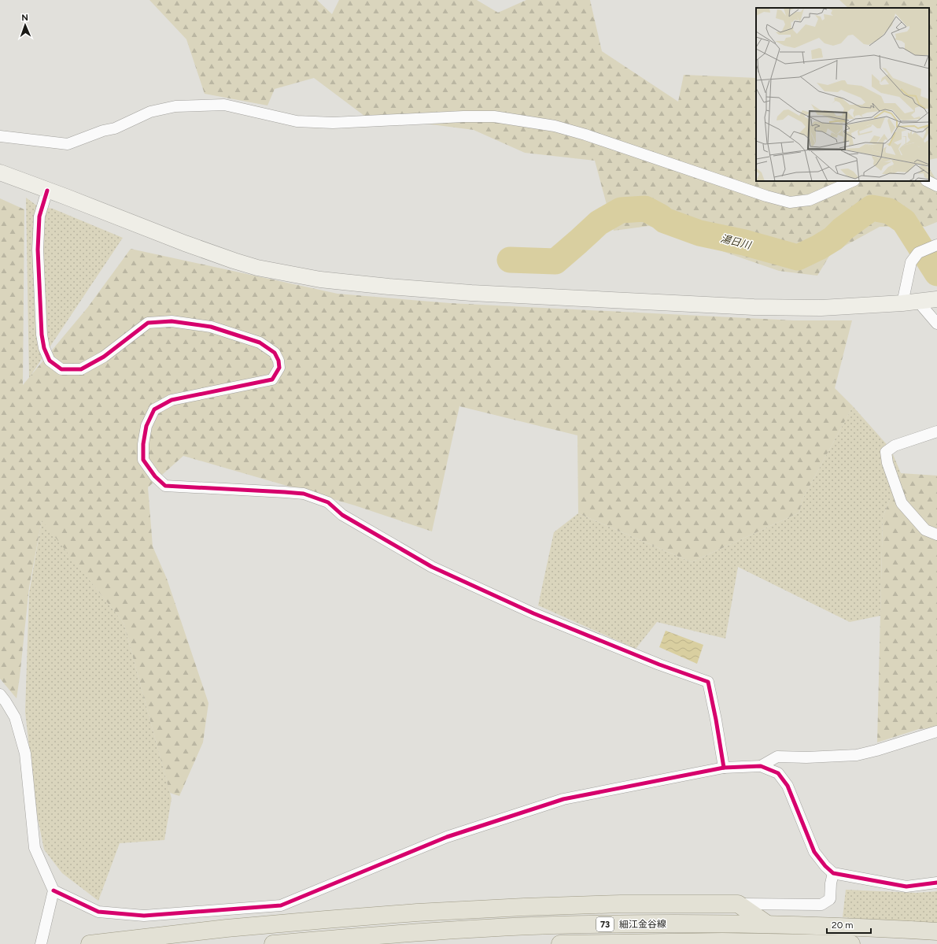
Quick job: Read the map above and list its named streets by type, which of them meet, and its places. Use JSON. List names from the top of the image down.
{
  "streets": {
    "main road": ["73", "細江金谷線"]
  },
  "water": ["湯日川"],
  "scale_bar": "20 m",
  "north": "top"
}
